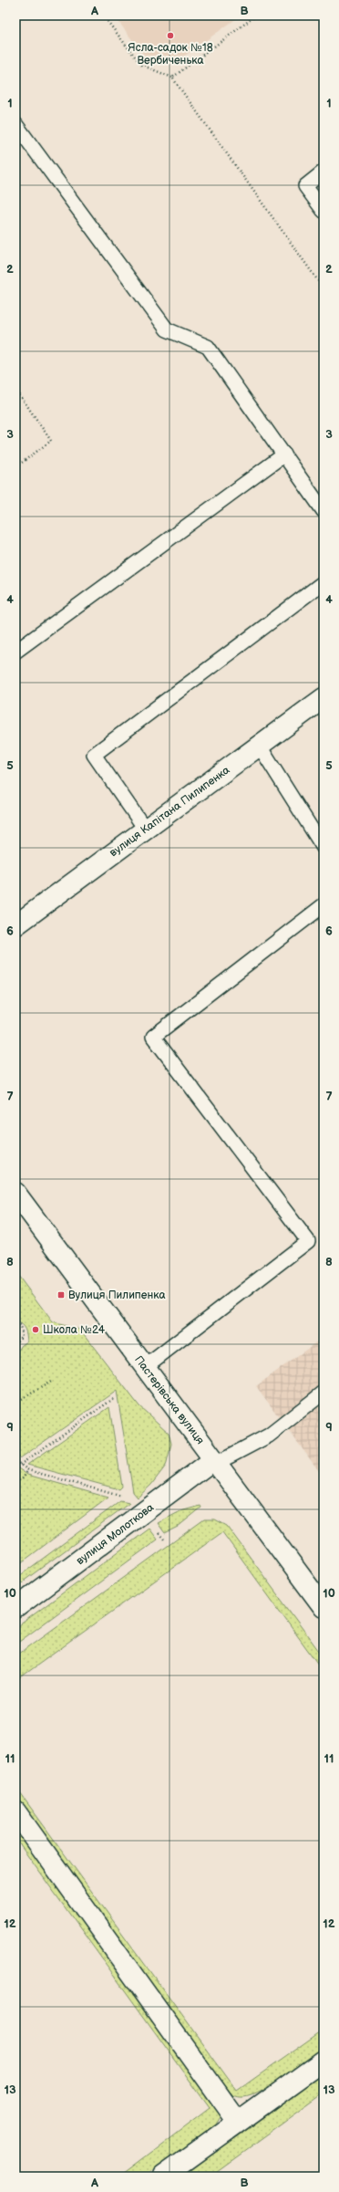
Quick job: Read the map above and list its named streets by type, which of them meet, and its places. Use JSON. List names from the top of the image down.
{
  "streets": {
    "street": ["вулиця Капітана Пилипенка", "Пастерівська вулиця", "вулиця Молоткова"]
  },
  "crossings": [
    ["Пастерівська вулиця", "вулиця Молоткова"]
  ],
  "places": {
    "other": ["Ясла-садок №18 Вербиченька", "Школа №24"],
    "transit": ["Вулиця Пилипенка"]
  },
  "grid": {
    "columns": ["A", "B"],
    "rows": [
      "1",
      "2",
      "3",
      "4",
      "5",
      "6",
      "7",
      "8",
      "9",
      "10",
      "11",
      "12",
      "13"
    ]
  }
}
